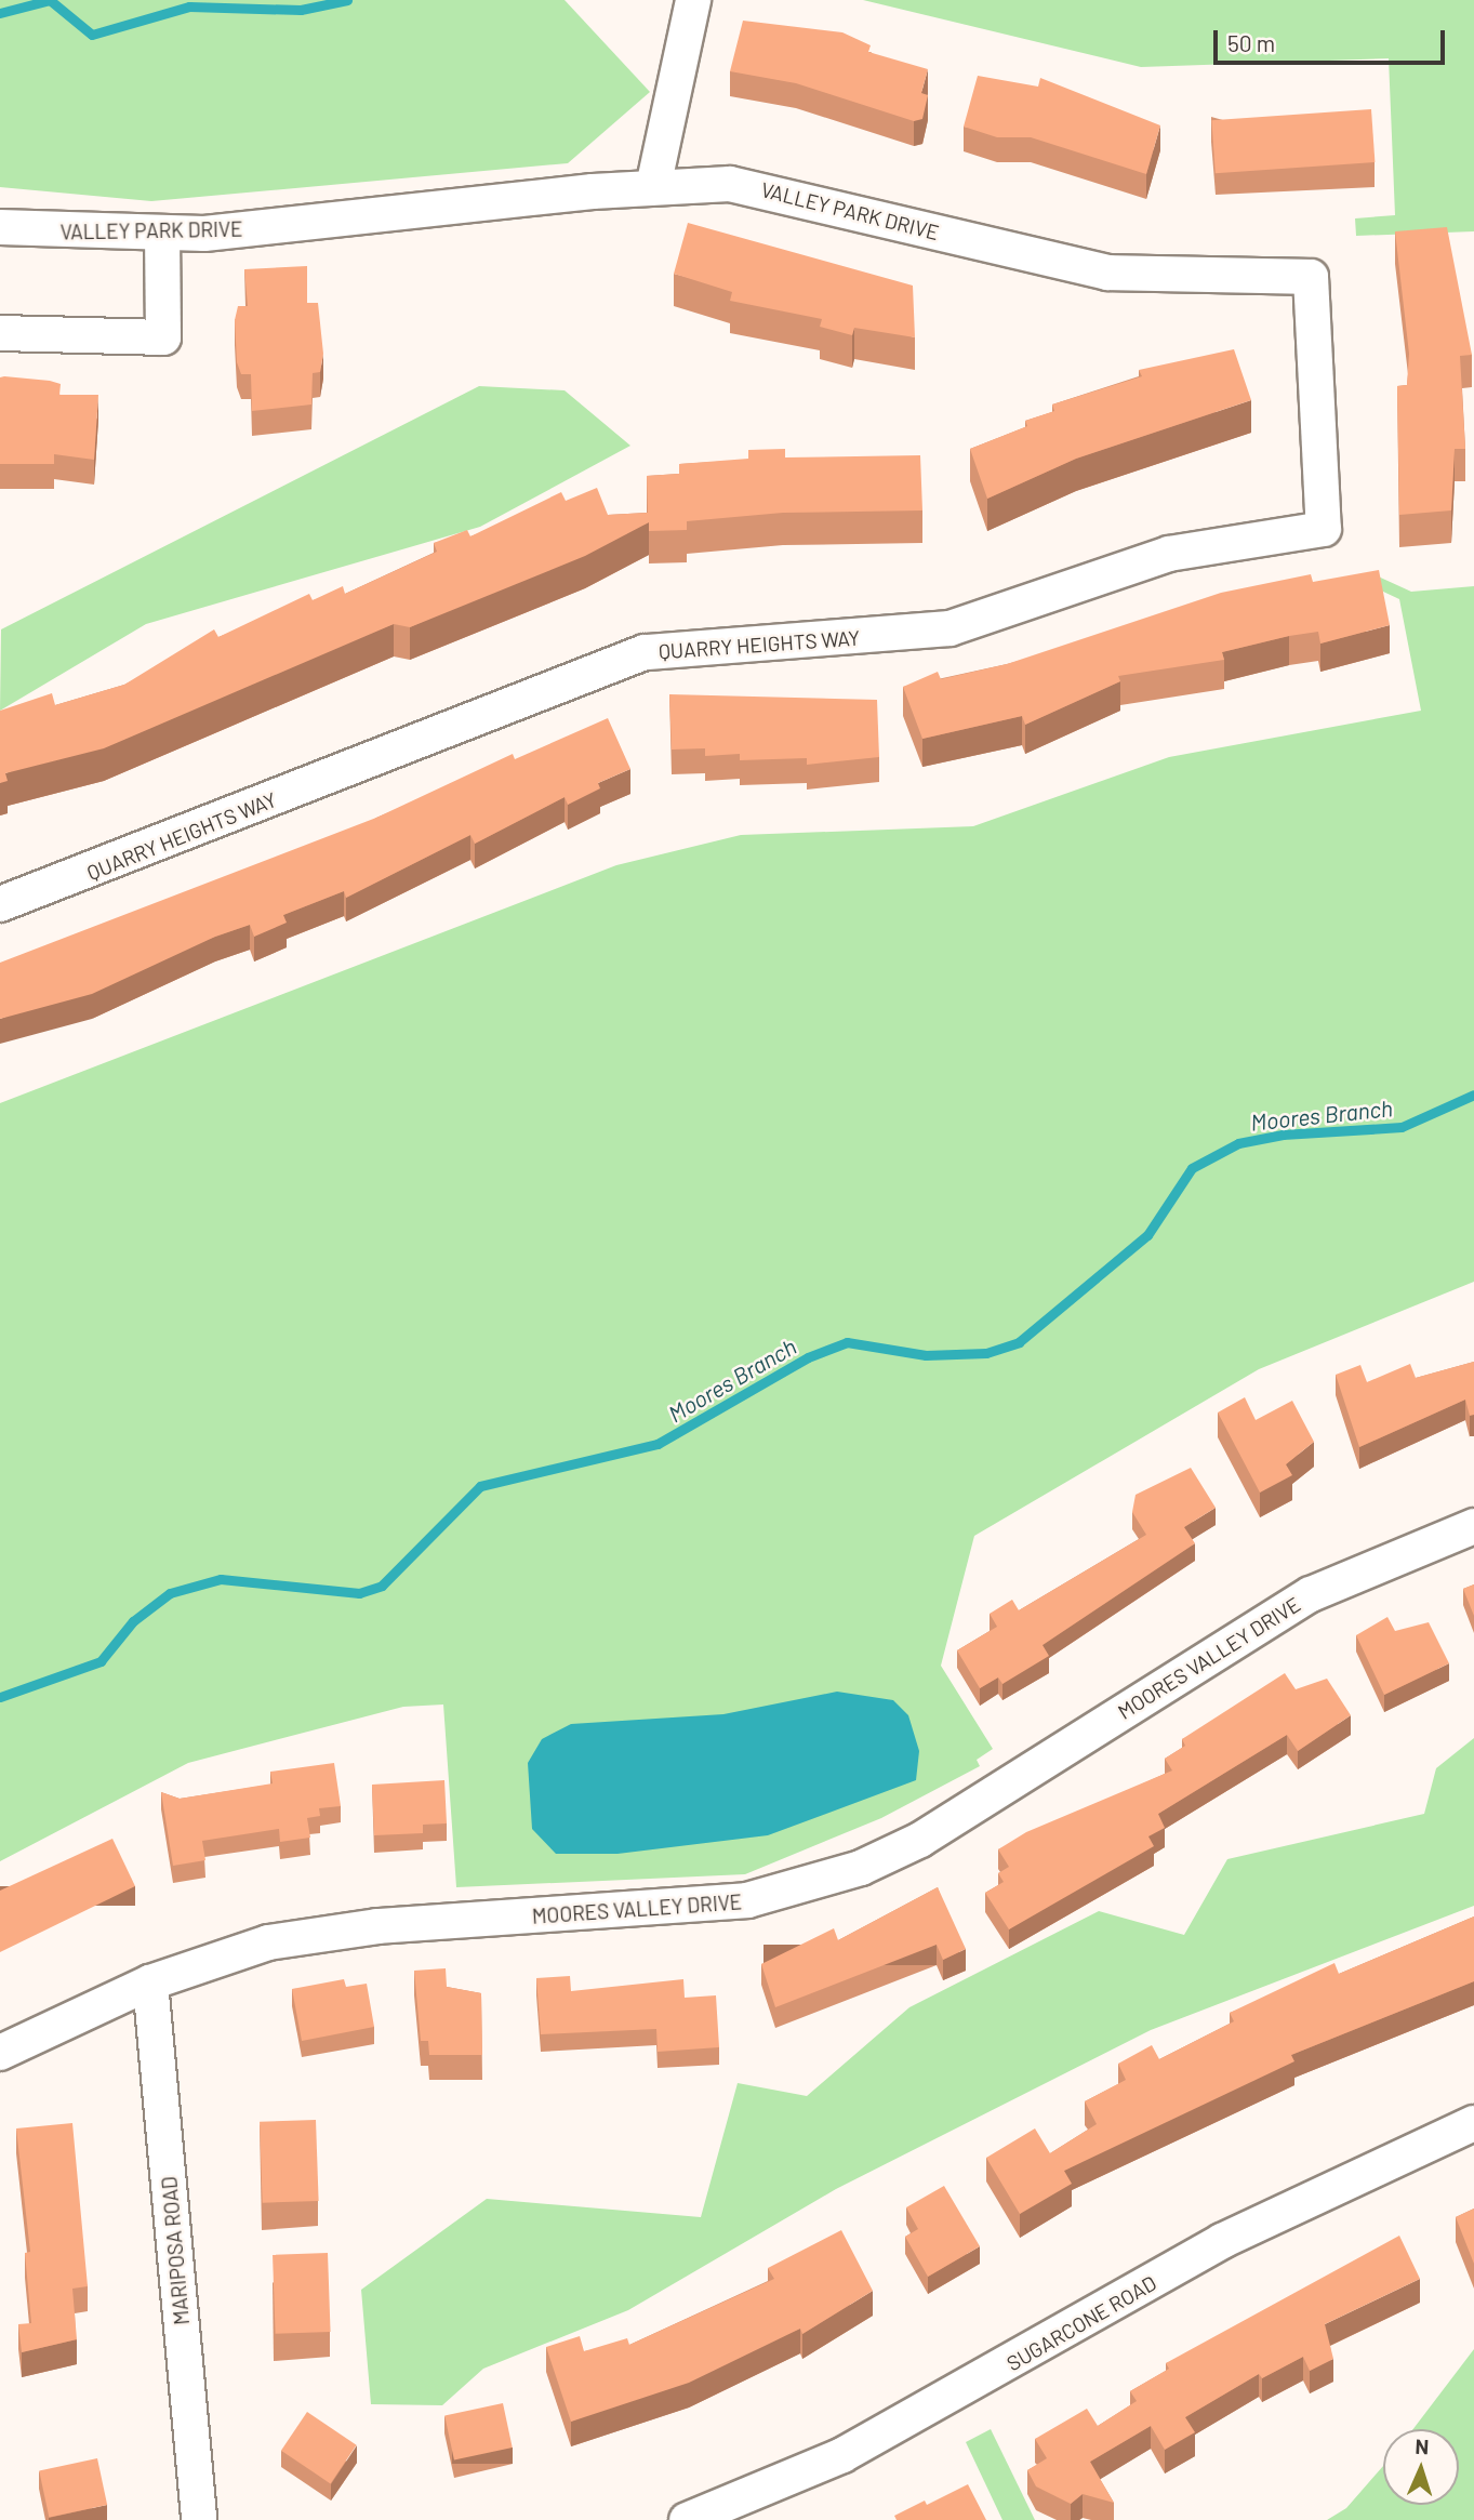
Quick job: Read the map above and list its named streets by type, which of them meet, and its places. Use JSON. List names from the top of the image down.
{
  "streets": {
    "street": [
      "VALLEY PARK DRIVE",
      "QUARRY HEIGHTS WAY",
      "MOORES VALLEY DRIVE",
      "MARIPOSA ROAD",
      "SUGARCONE ROAD"
    ]
  },
  "crossings": [
    ["VALLEY PARK DRIVE", "QUARRY HEIGHTS WAY"],
    ["MOORES VALLEY DRIVE", "MARIPOSA ROAD"]
  ],
  "water": ["Moores Branch"],
  "scale_bar": "50 m",
  "north": "top"
}
